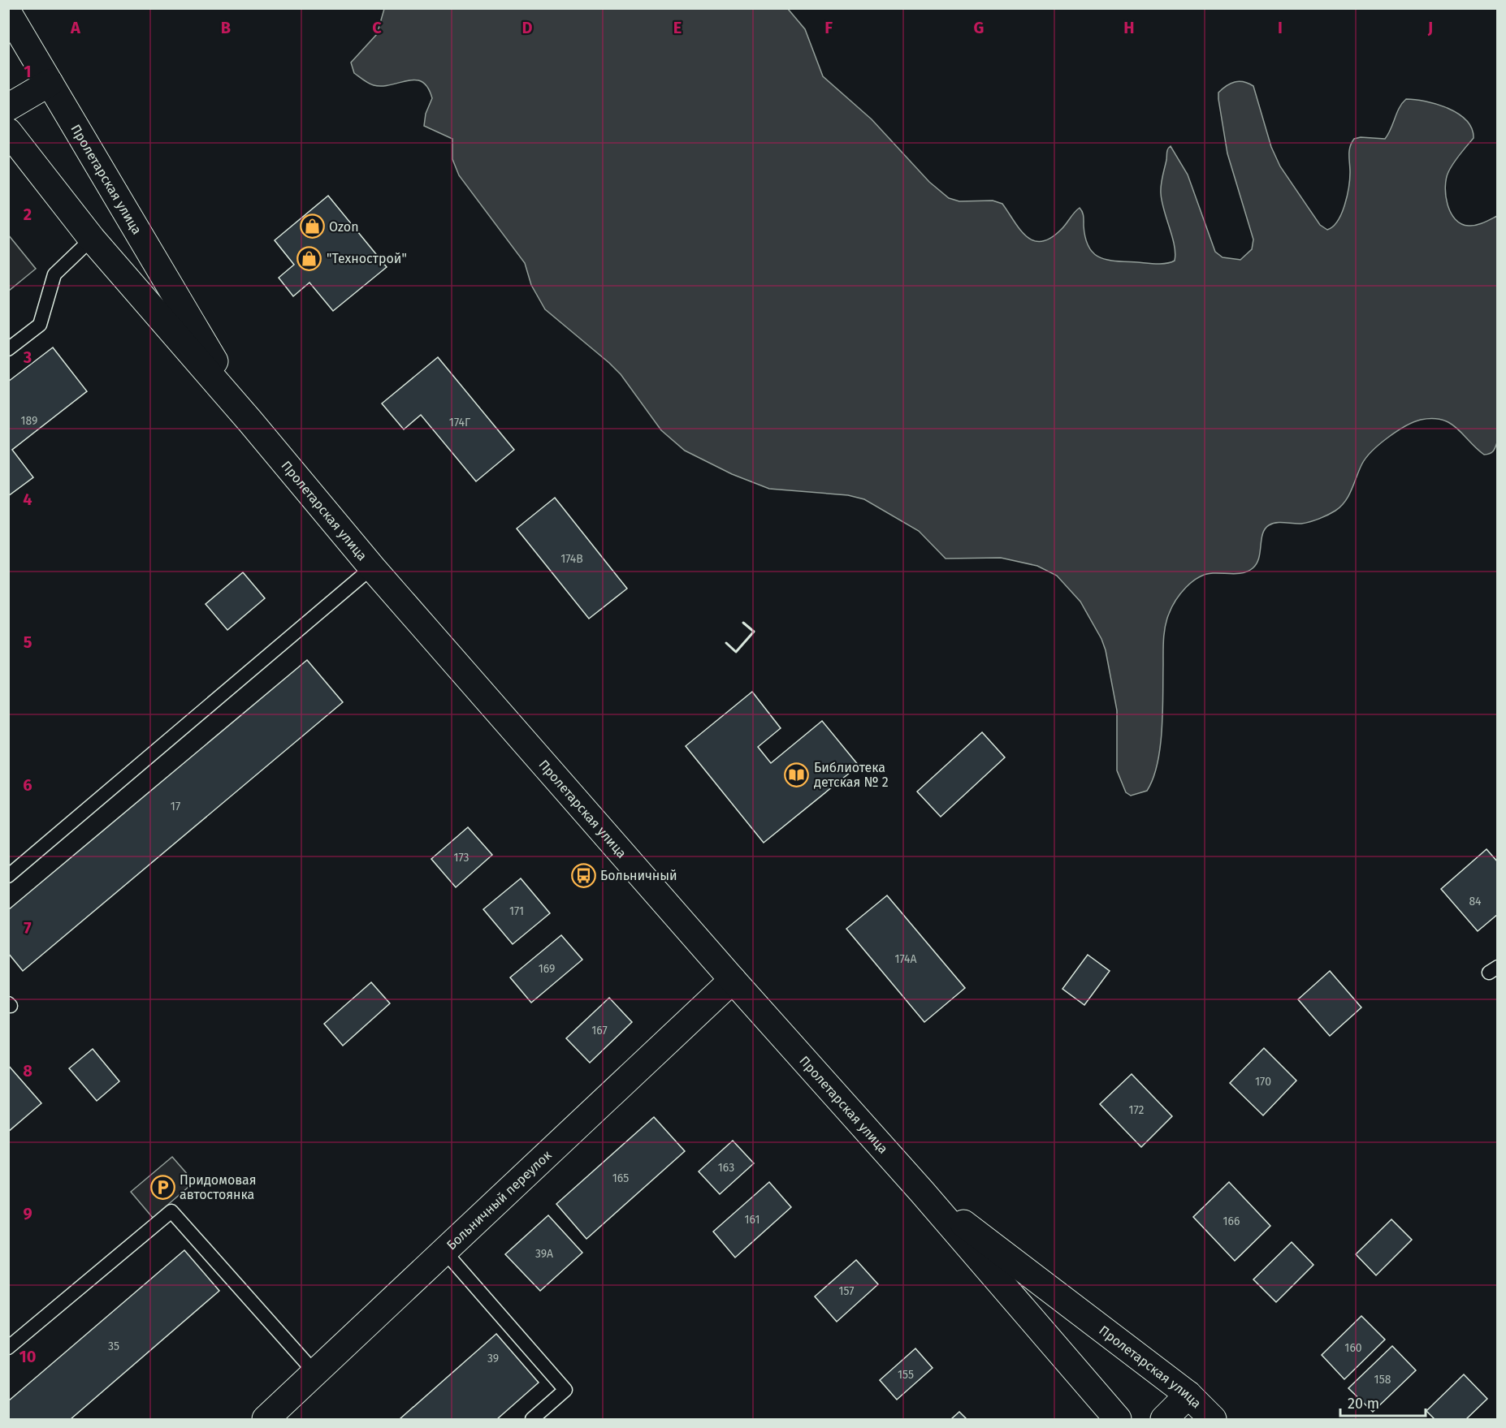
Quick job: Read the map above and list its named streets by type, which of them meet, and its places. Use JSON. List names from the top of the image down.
{
  "streets": {
    "main road": ["Пролетарская улица", "Больничный переулок"]
  },
  "crossings": [
    ["Пролетарская улица", "Больничный переулок"]
  ],
  "places": {
    "shop": ["Ozon", "\"Технострой\""],
    "library": ["Библиотека детская № 2"],
    "bus stop": ["Больничный"],
    "parking": ["Придомовая автостоянка"]
  },
  "house_numbers": [
    "189",
    "174Г",
    "174В",
    "17",
    "173",
    "84",
    "171",
    "174А",
    "169",
    "167",
    "170",
    "172",
    "163",
    "165",
    "161",
    "166",
    "39А",
    "157",
    "35",
    "160",
    "39",
    "155",
    "158"
  ],
  "scale_bar": "20 m",
  "grid": {
    "columns": [
      "A",
      "B",
      "C",
      "D",
      "E",
      "F",
      "G",
      "H",
      "I",
      "J"
    ],
    "rows": [
      "1",
      "2",
      "3",
      "4",
      "5",
      "6",
      "7",
      "8",
      "9",
      "10"
    ]
  }
}
